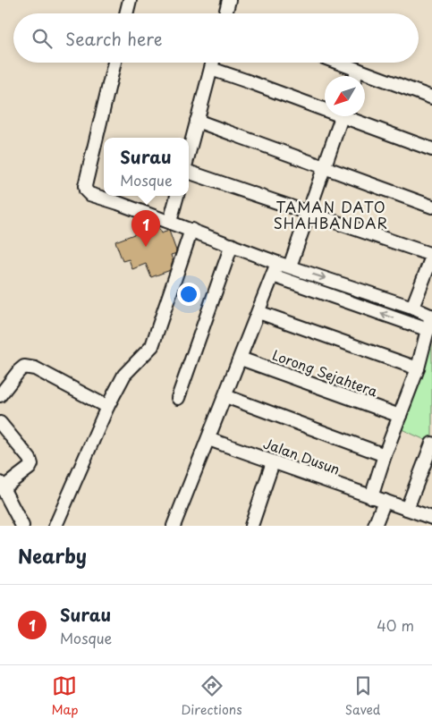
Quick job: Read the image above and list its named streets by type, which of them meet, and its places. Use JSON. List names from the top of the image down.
{
  "streets": {
    "street": ["Lorong Sejahtera", "Jalan Dusun"]
  },
  "districts": ["TAMAN DATO SHAHBANDAR"],
  "north": "bottom left",
  "page": {
    "search": "Search here",
    "popup": ["Surau", "Mosque"],
    "pins": "1",
    "heading": "Nearby",
    "list": [
      {
        "mark": "1",
        "name": "Surau",
        "note": "Mosque",
        "value": "40 m"
      }
    ],
    "nav": ["Map", "Directions", "Saved"]
  }
}
